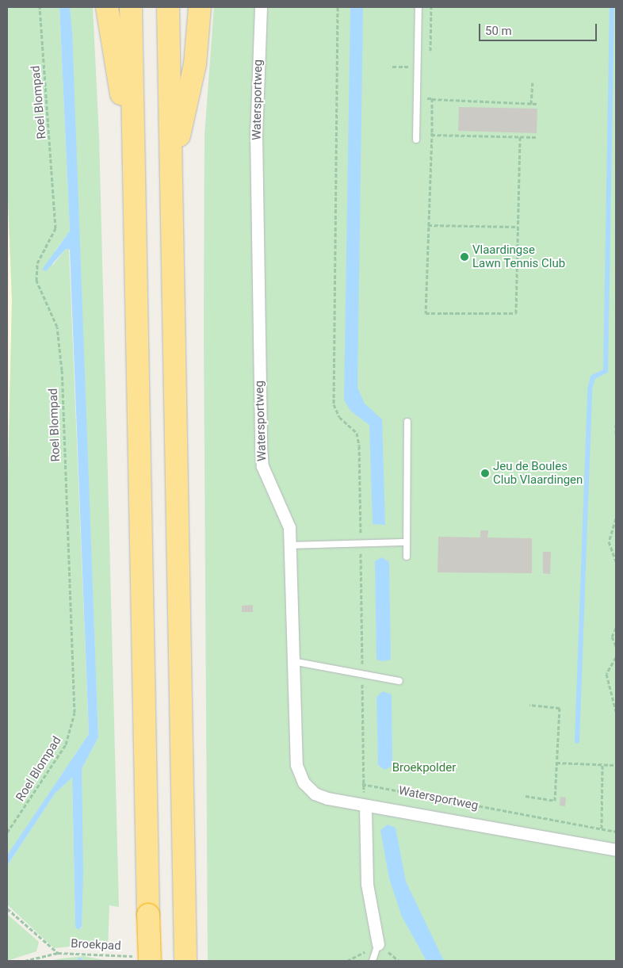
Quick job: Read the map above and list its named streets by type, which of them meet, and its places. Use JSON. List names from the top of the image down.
{
  "streets": {
    "street": ["Watersportweg"],
    "path": ["Roel Blompad", "Broekpad"]
  },
  "parks": ["Broekpolder"],
  "places": ["Vlaardingse Lawn Tennis Club", "Jeu de Boules Club Vlaardingen"],
  "scale_bar": "50 m"
}
